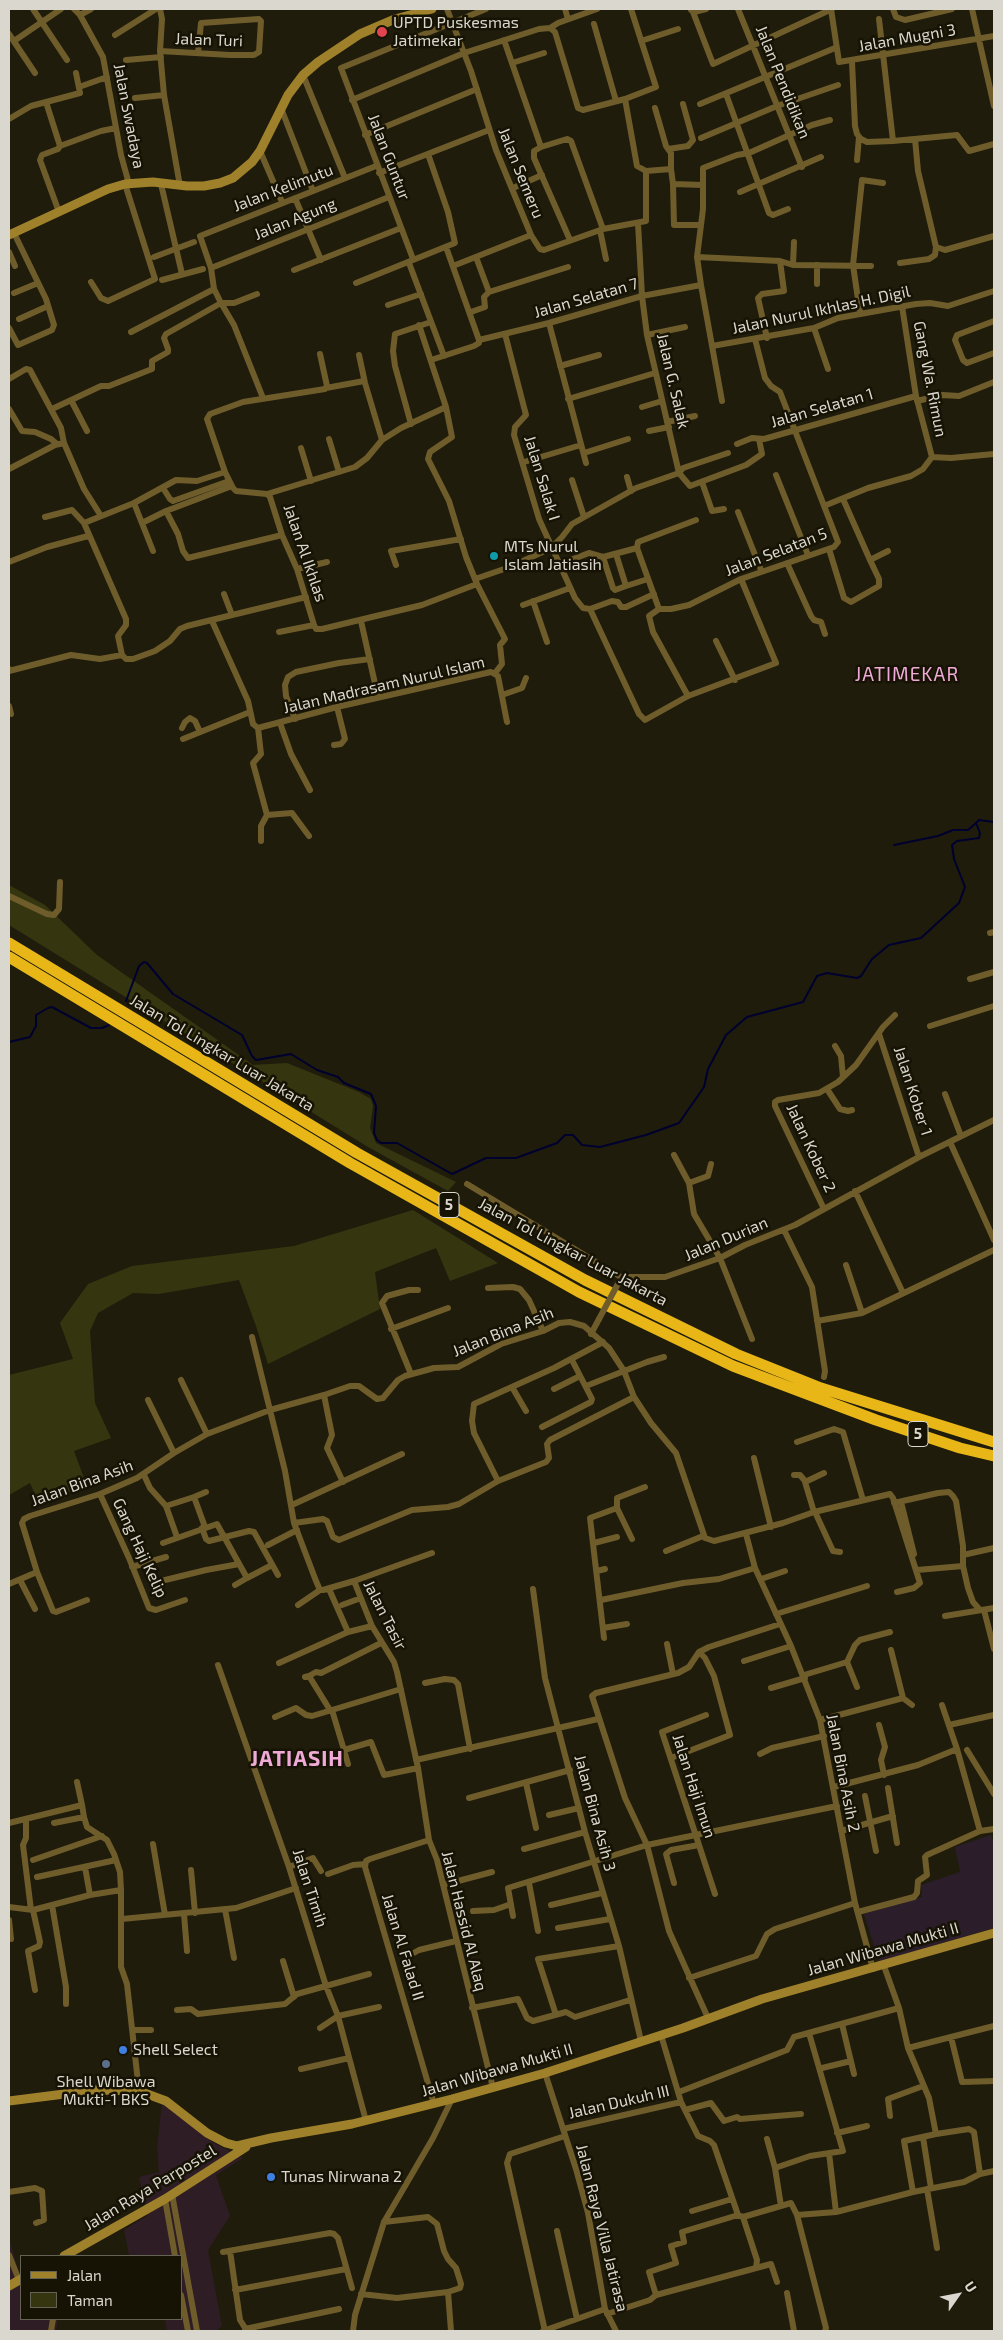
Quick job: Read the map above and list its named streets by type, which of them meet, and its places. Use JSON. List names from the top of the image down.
{
  "streets": {
    "highway": ["Jalan Tol Lingkar Luar Jakarta", "5"],
    "main road": ["Jalan Wibawa Mukti II", "Jalan Raya Parpostel"],
    "street": [
      "Jalan Mugni 3",
      "Jalan Turi",
      "Jalan Pendidikan",
      "Jalan Swadaya",
      "Jalan Guntur",
      "Jalan Semeru",
      "Jalan Kelimutu",
      "Jalan Agung",
      "Jalan Selatan 7",
      "Jalan Nurul Ikhlas H. Digil",
      "Gang Wa. Rimun",
      "Jalan G. Salak",
      "Jalan Selatan 1",
      "Jalan Salak I",
      "Jalan Selatan 5",
      "Jalan Al Ikhlas",
      "Jalan Madrasam Nurul Islam",
      "Jalan Kober 1",
      "Jalan Kober 2",
      "Jalan Durian",
      "Jalan Bina Asih",
      "Gang Haji Kelip",
      "Jalan Tasir",
      "Jalan Bina Asih 2",
      "Jalan Haji Imun",
      "Jalan Bina Asih 3",
      "Jalan Timih",
      "Jalan Hassid Al Alaq",
      "Jalan Al Falad II",
      "Jalan Dukuh III",
      "Jalan Raya Villa Jatirasa"
    ]
  },
  "crossings": [
    ["Jalan Guntur", "Jalan Semeru"],
    ["Jalan Guntur", "Jalan Kelimutu"],
    ["Jalan Guntur", "Jalan Agung"],
    ["Jalan Guntur", "Jalan Selatan 7"],
    ["Jalan Kelimutu", "Jalan Agung"],
    ["Jalan Selatan 7", "Jalan G. Salak"],
    ["Jalan Selatan 7", "Jalan Salak I"],
    ["Jalan Nurul Ikhlas H. Digil", "Gang Wa. Rimun"],
    ["Gang Wa. Rimun", "Jalan Selatan 1"],
    ["Jalan Salak I", "Jalan Al Ikhlas"],
    ["Jalan Kober 1", "Jalan Durian"],
    ["Jalan Kober 2", "Jalan Durian"],
    ["Jalan Bina Asih", "Gang Haji Kelip"],
    ["Jalan Tasir", "Jalan Hassid Al Alaq"],
    ["Jalan Bina Asih 2", "Jalan Wibawa Mukti II"],
    ["Jalan Bina Asih 3", "Jalan Wibawa Mukti II"],
    ["Jalan Timih", "Jalan Wibawa Mukti II"],
    ["Jalan Hassid Al Alaq", "Jalan Wibawa Mukti II"],
    ["Jalan Al Falad II", "Jalan Wibawa Mukti II"],
    ["Jalan Wibawa Mukti II", "Jalan Raya Parpostel"],
    ["Jalan Wibawa Mukti II", "Jalan Raya Villa Jatirasa"],
    ["Jalan Dukuh III", "Jalan Raya Villa Jatirasa"]
  ],
  "districts": ["JATIMEKAR", "JATIASIH"],
  "places": [
    "UPTD Puskesmas Jatimekar",
    "MTs Nurul Islam Jatiasih",
    "Shell Select",
    "Shell Wibawa Mukti-1 BKS",
    "Tunas Nirwana 2"
  ],
  "legend": ["Jalan", "Taman"],
  "north": "top right"
}
